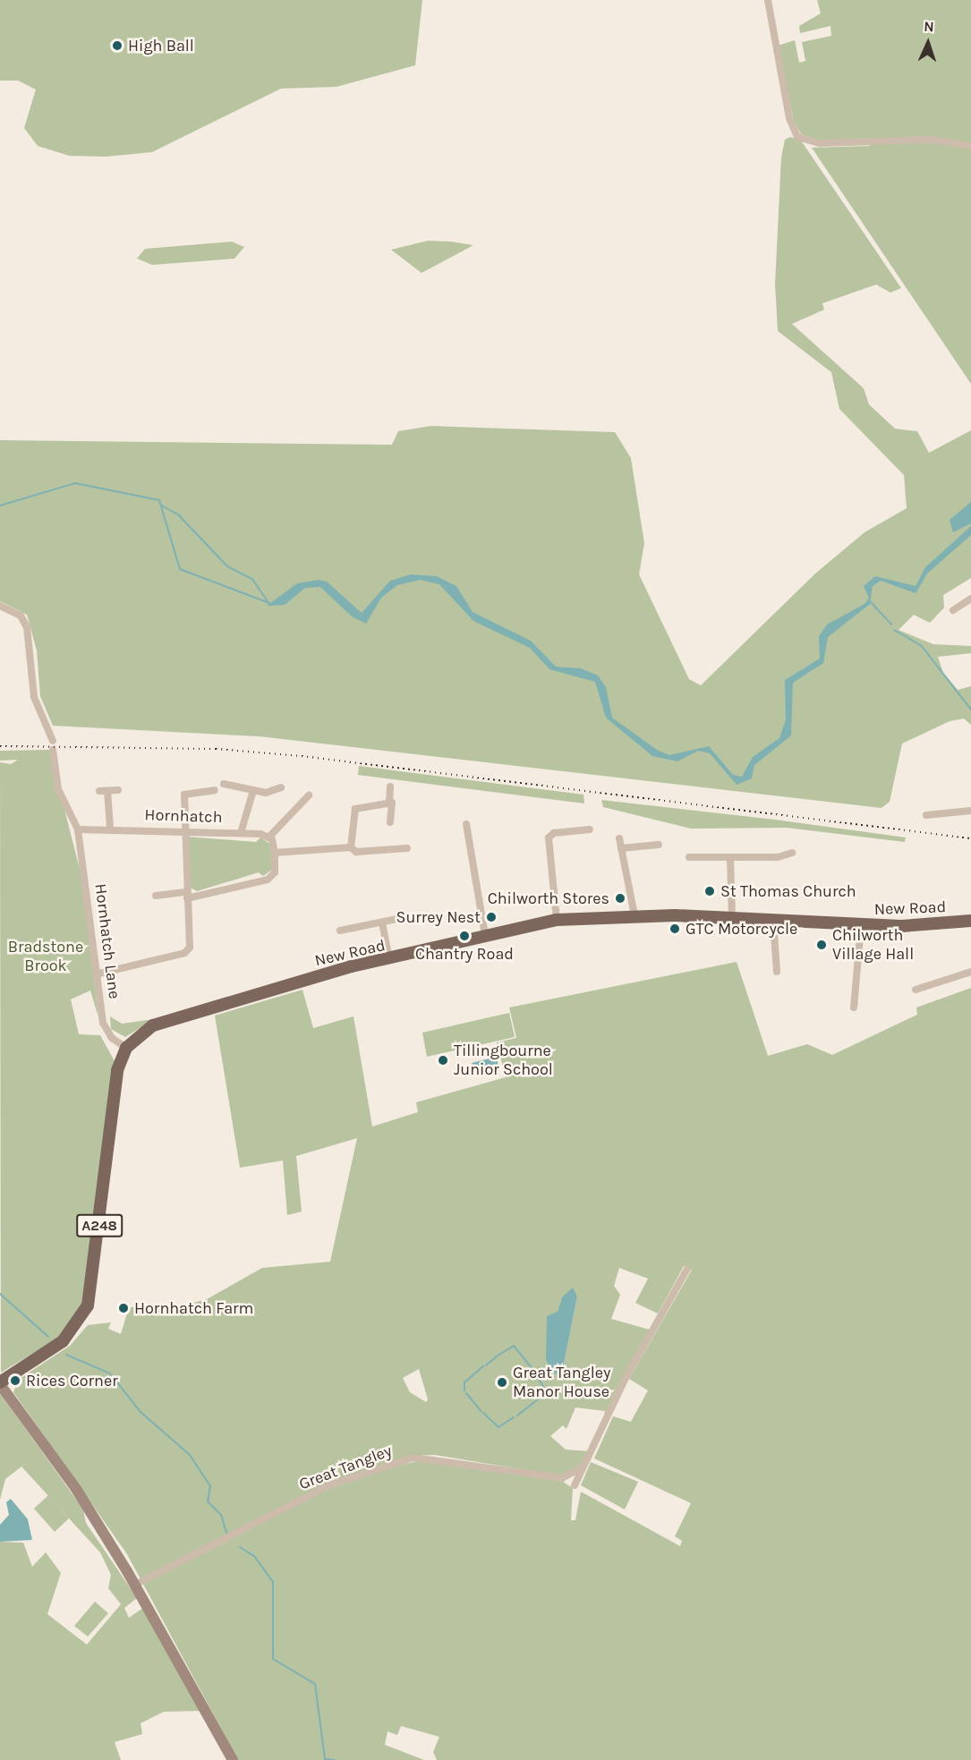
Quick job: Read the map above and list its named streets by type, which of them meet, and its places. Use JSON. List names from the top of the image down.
{
  "streets": {
    "main road": ["New Road", "A248"],
    "street": ["Hornhatch", "Hornhatch Lane", "Great Tangley"]
  },
  "crossings": [
    ["Hornhatch", "Hornhatch Lane"],
    ["New Road", "Hornhatch Lane"]
  ],
  "parks": ["Bradstone Brook"],
  "places": [
    "High Ball",
    "St Thomas Church",
    "Chilworth Stores",
    "Surrey Nest",
    "GTC Motorcycle",
    "Chantry Road",
    "Chilworth Village Hall",
    "Tillingbourne Junior School",
    "Hornhatch Farm",
    "Rices Corner",
    "Great Tangley Manor House"
  ],
  "north": "top"
}
